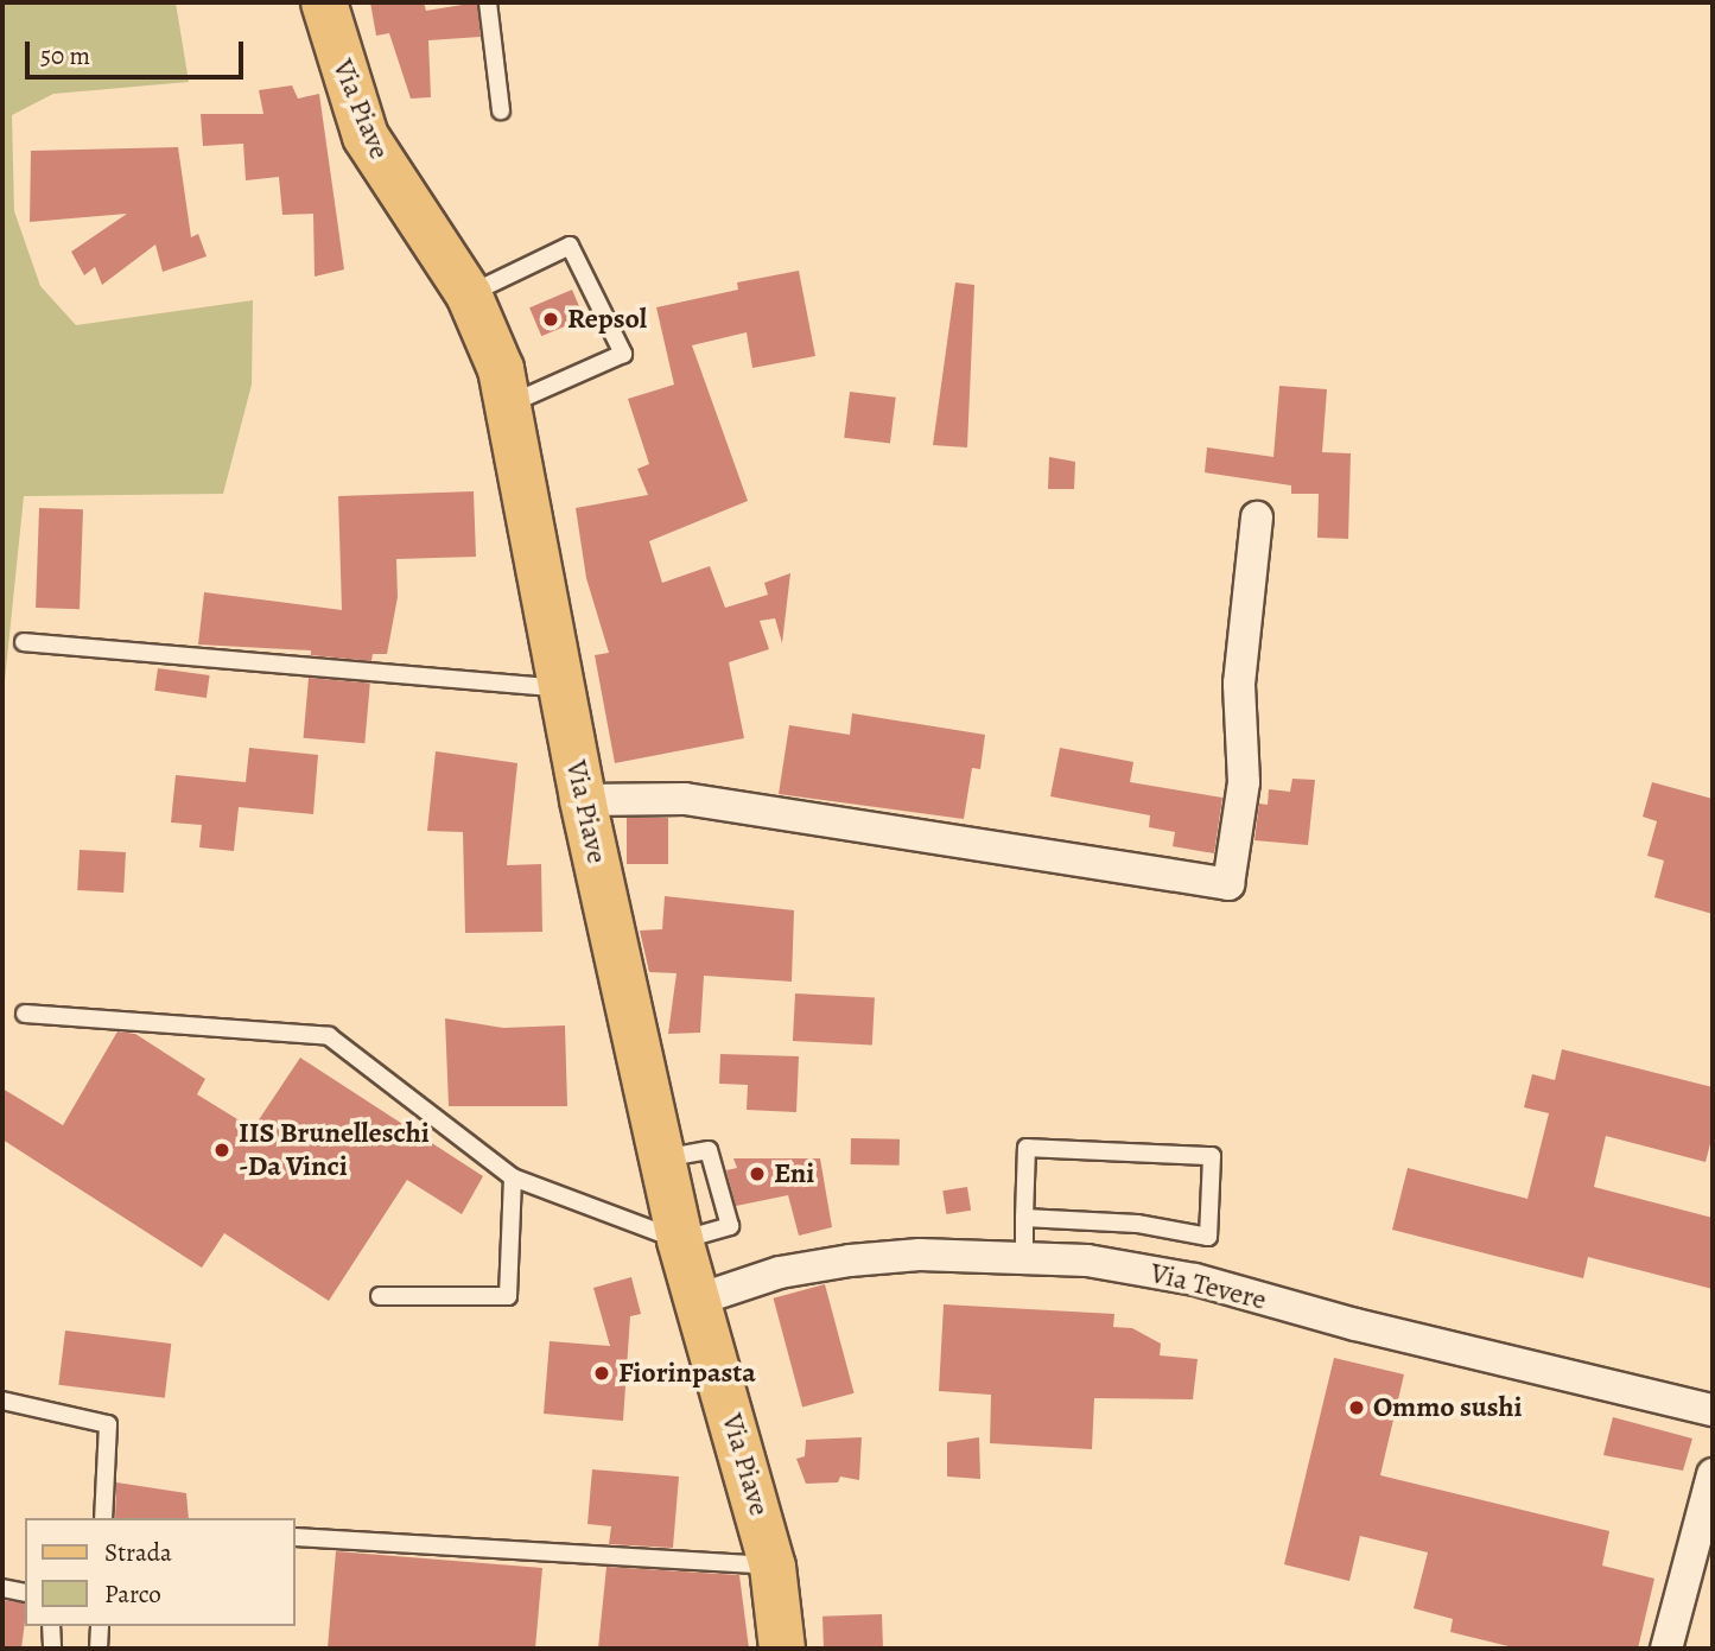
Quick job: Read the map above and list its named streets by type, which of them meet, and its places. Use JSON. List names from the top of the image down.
{
  "streets": {
    "main road": ["Via Piave"],
    "street": ["Via Tevere"]
  },
  "crossings": [
    ["Via Piave", "Via Tevere"]
  ],
  "places": [
    "Repsol",
    "IIS Brunelleschi -Da Vinci",
    "Eni",
    "Fiorinpasta",
    "Ommo sushi"
  ],
  "legend": ["Strada", "Parco"],
  "scale_bar": "50 m"
}
